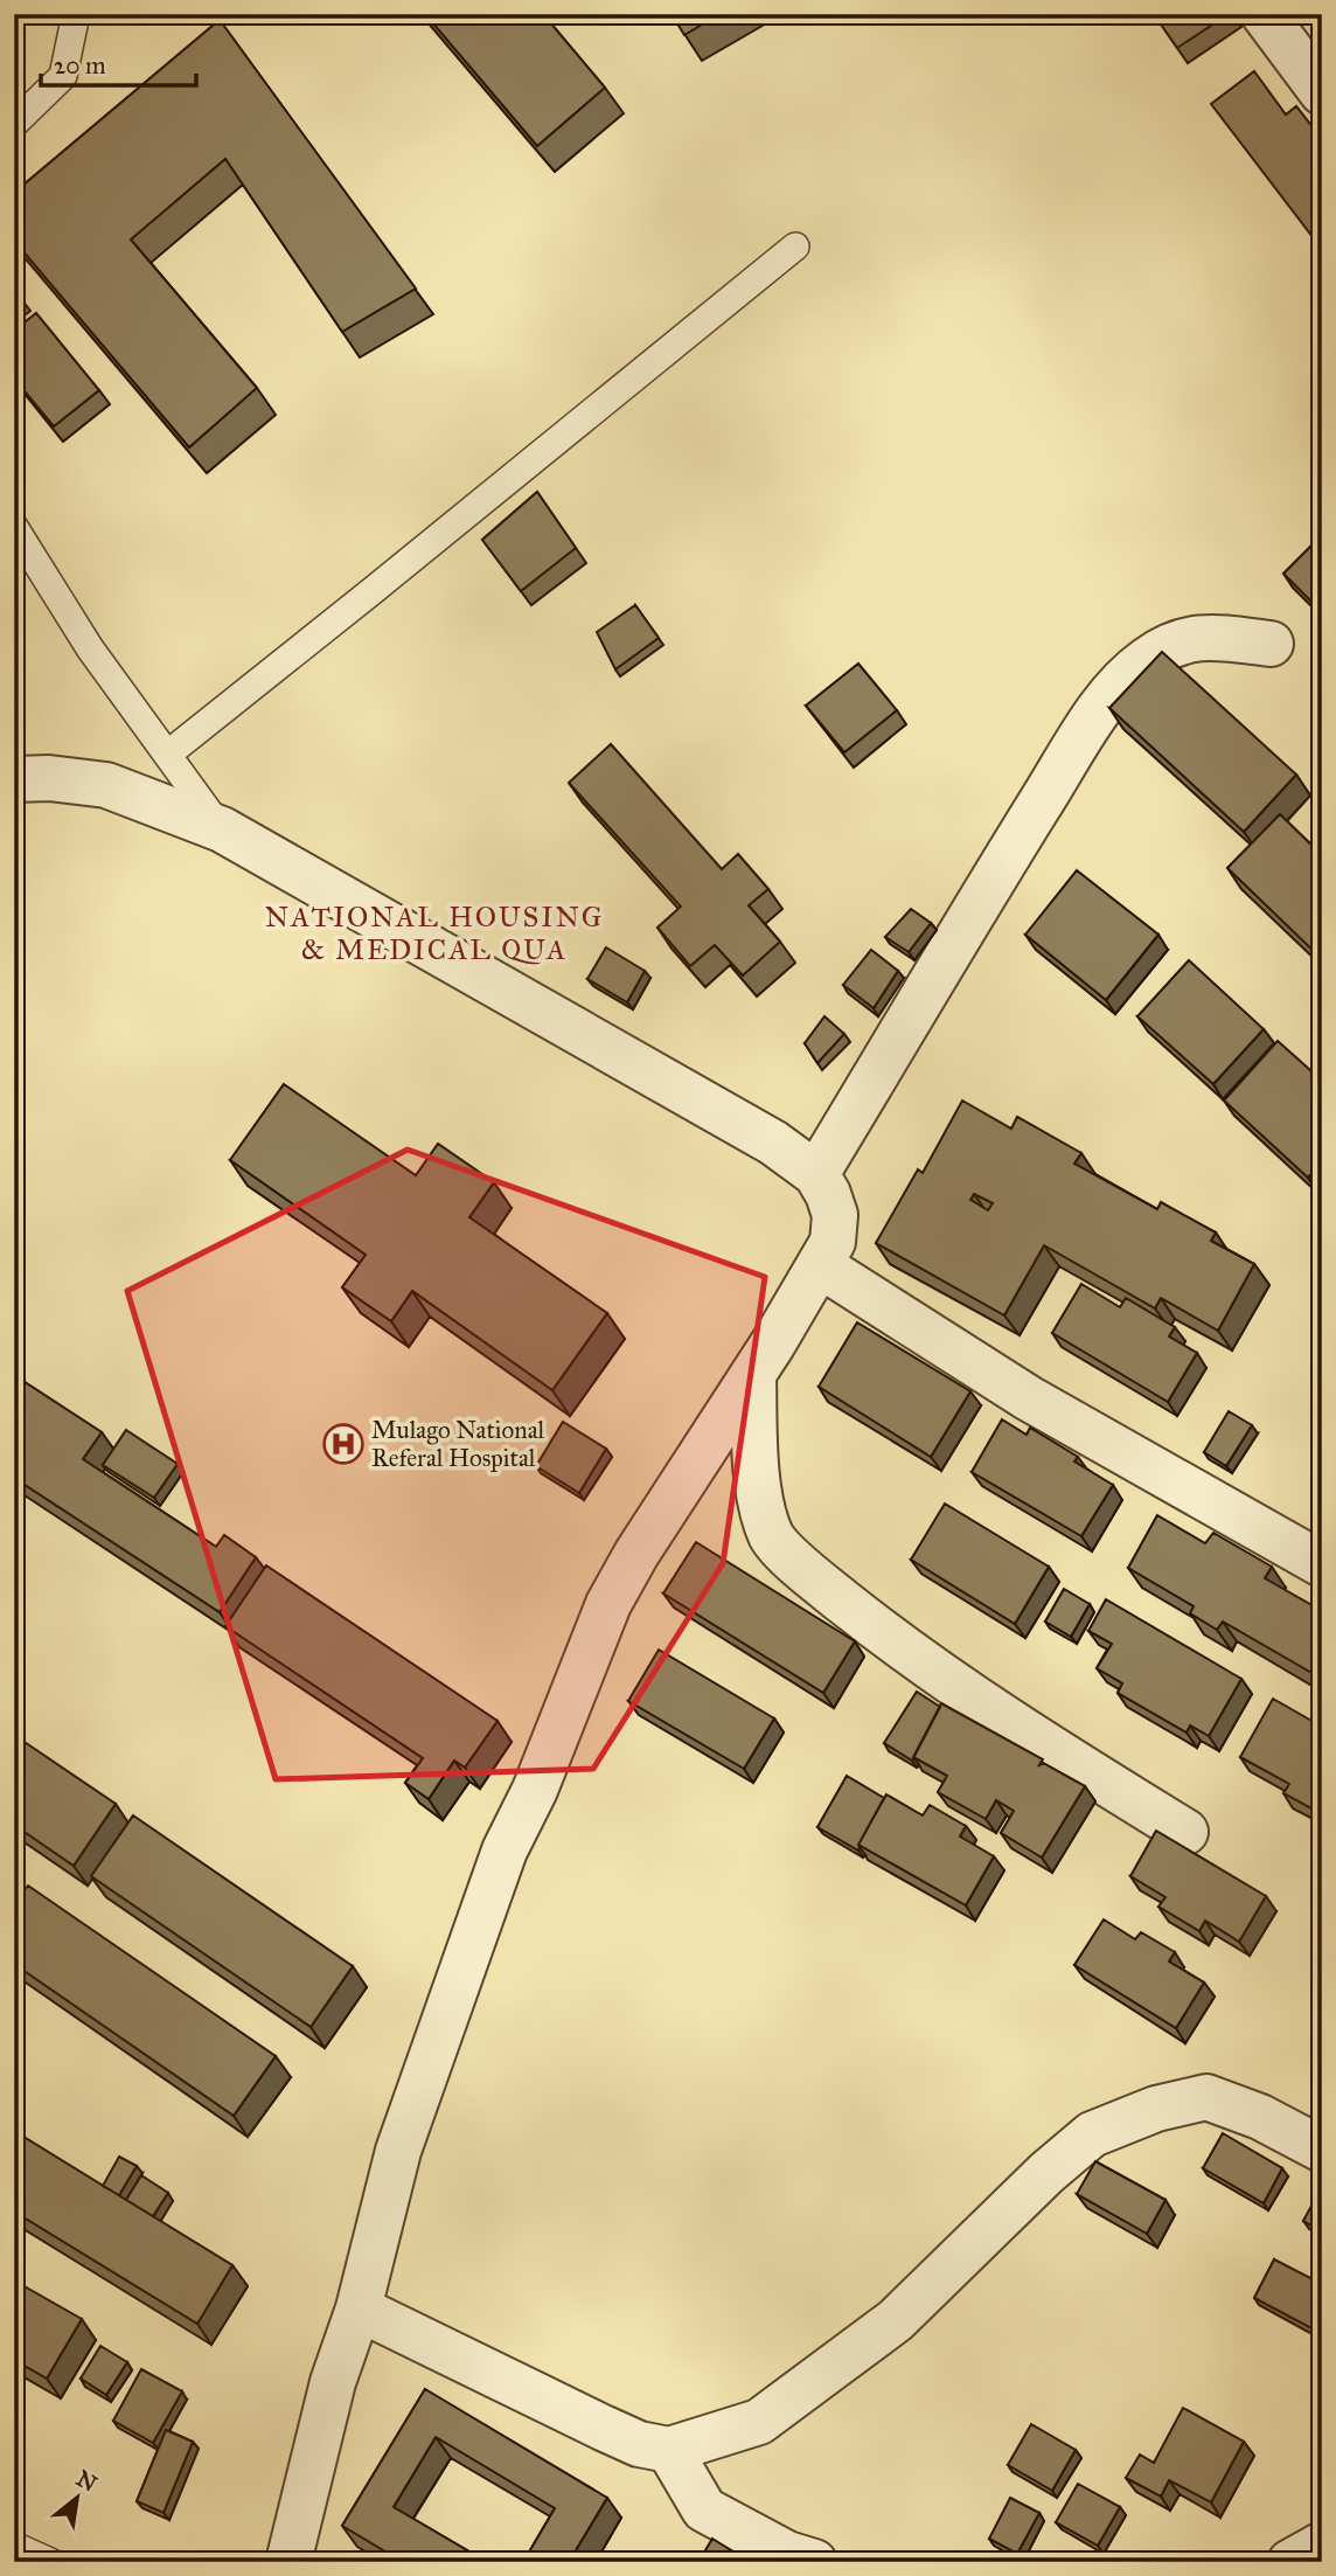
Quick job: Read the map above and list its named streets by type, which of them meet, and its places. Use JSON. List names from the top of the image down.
{
  "districts": ["NATIONAL HOUSING & MEDICAL QUA"],
  "places": {
    "hospital": ["Mulago National Referal Hospital"]
  },
  "scale_bar": "20 m",
  "north": "top right"
}
